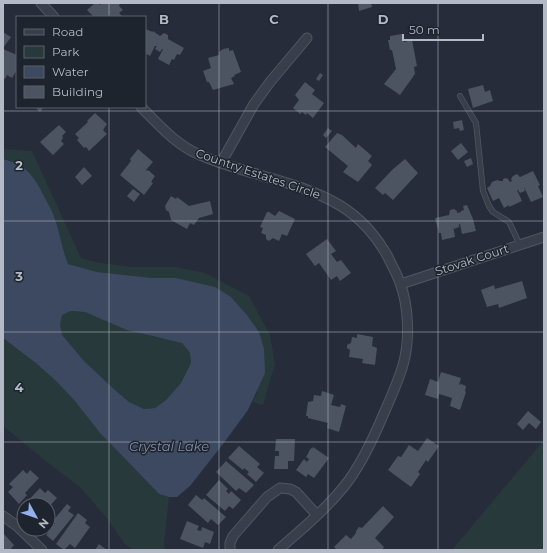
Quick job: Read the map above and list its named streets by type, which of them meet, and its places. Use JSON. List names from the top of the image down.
{
  "streets": {
    "street": ["Country Estates Circle", "Stovak Court"]
  },
  "crossings": [
    ["Country Estates Circle", "Stovak Court"]
  ],
  "water": ["Crystal Lake"],
  "legend": [
    "Road",
    "Park",
    "Water",
    "Building"
  ],
  "scale_bar": "50 m",
  "north": "bottom right",
  "grid": {
    "columns": ["B", "C", "D"],
    "rows": ["2", "3", "4"]
  }
}
